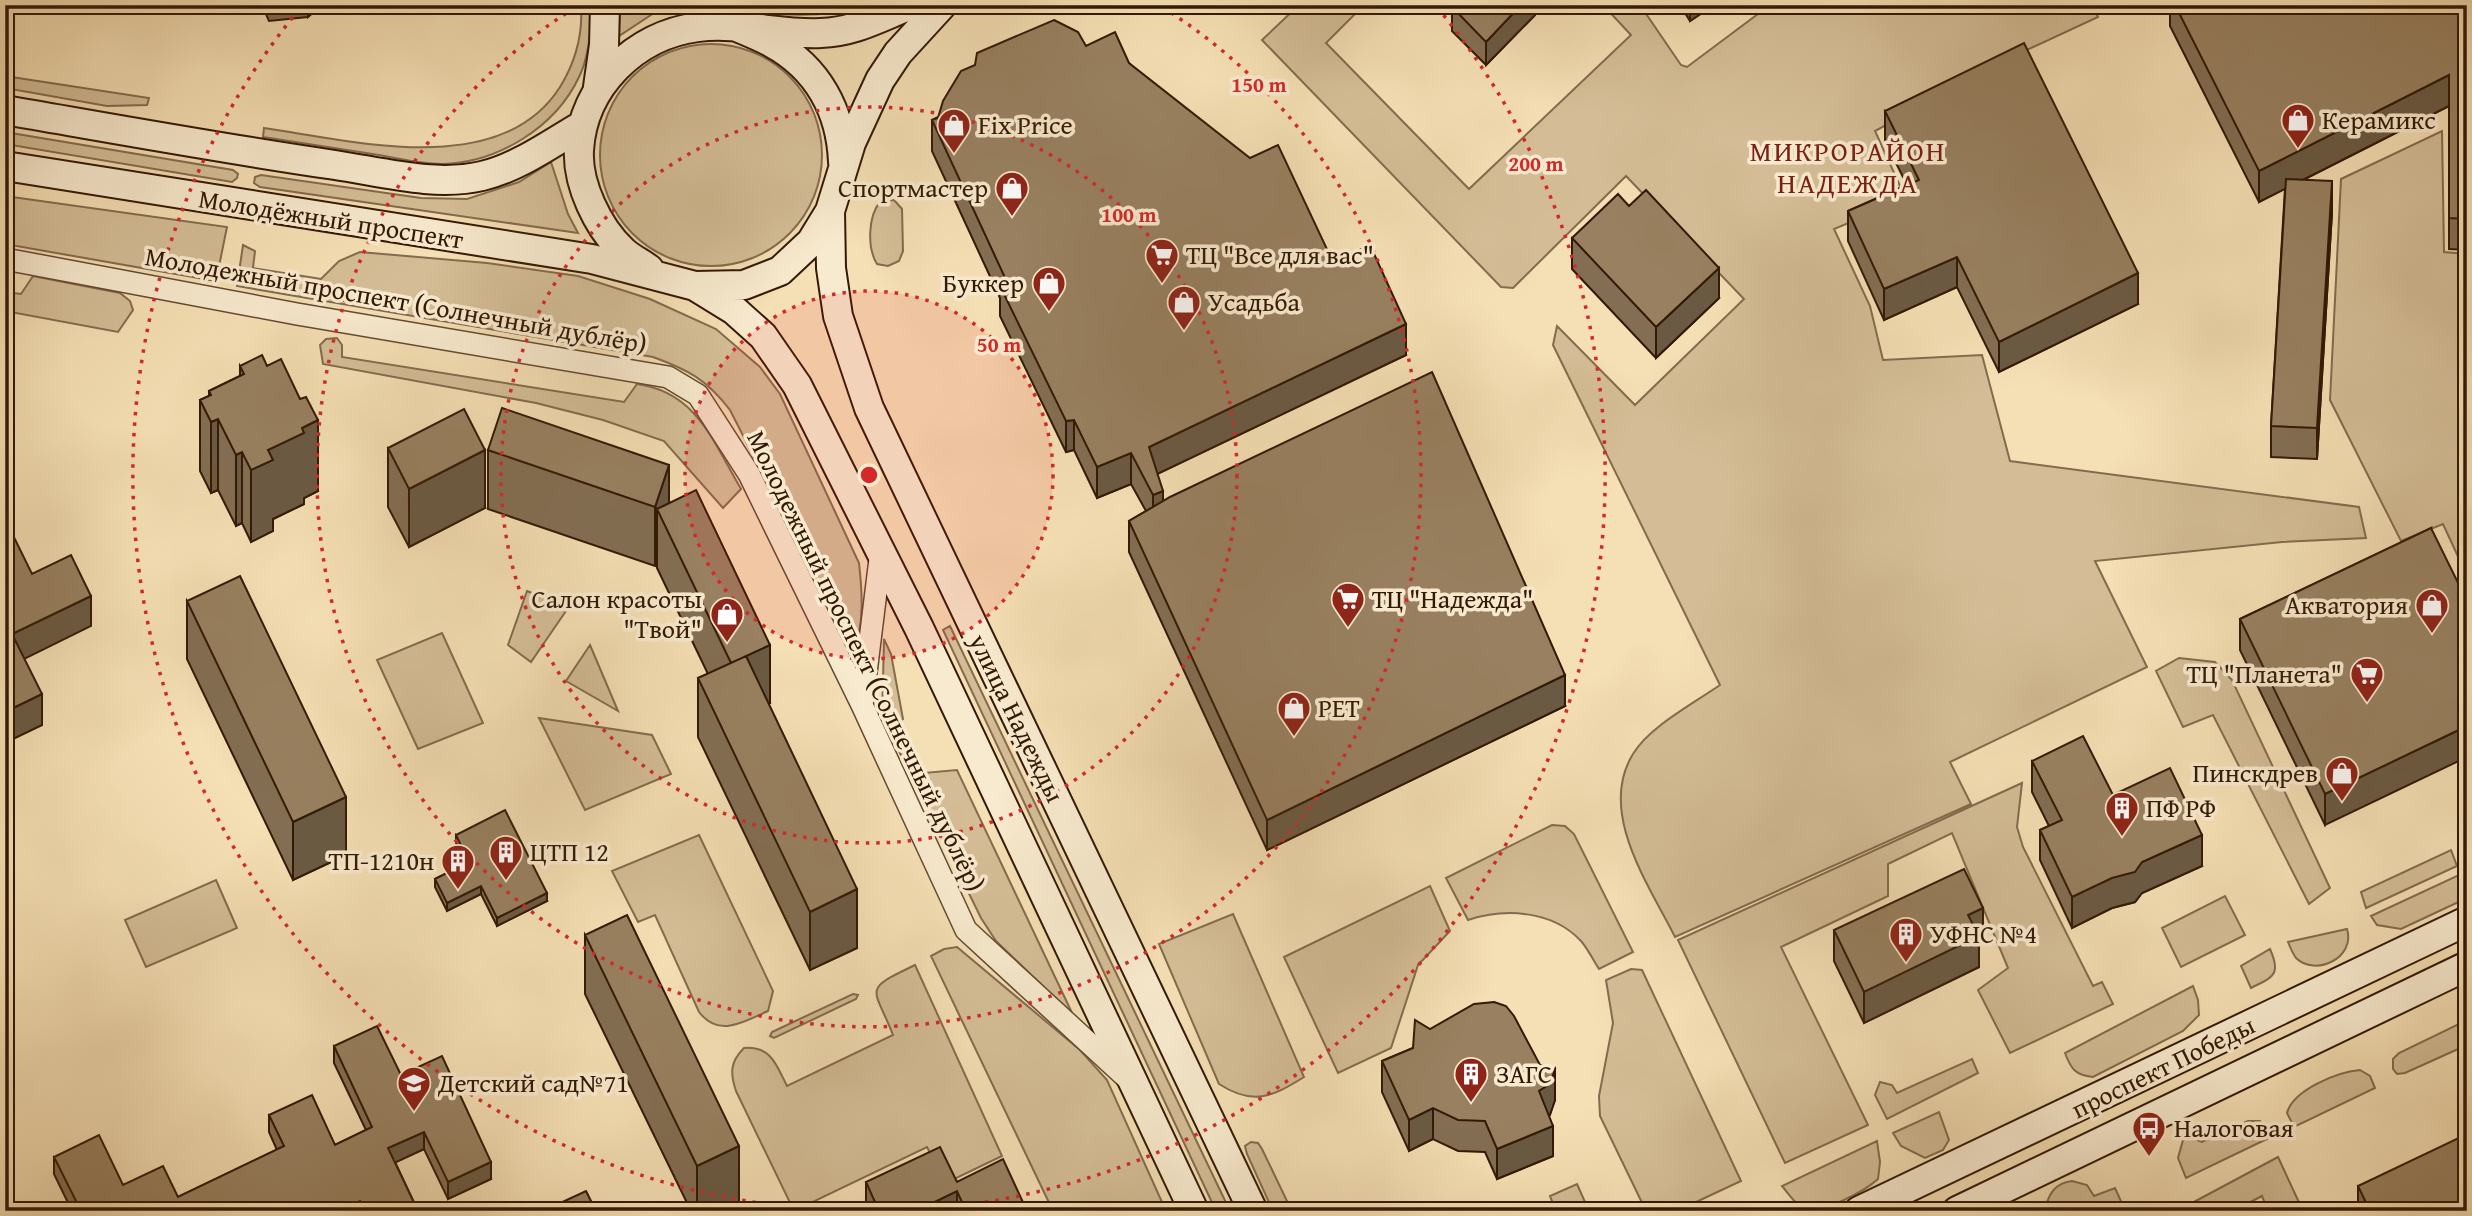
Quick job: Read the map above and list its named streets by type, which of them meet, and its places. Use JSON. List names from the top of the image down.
{
  "streets": {
    "main road": ["Молодёжный проспект", "улица Надежды", "проспект Победы"],
    "street": ["Молодежный проспект (Солнечный дублёр)"]
  },
  "crossings": [
    ["Молодёжный проспект", "улица Надежды"],
    ["Молодежный проспект (Солнечный дублёр)", "улица Надежды"]
  ],
  "districts": ["МИКРОРАЙОН НАДЕЖДА"],
  "places": {
    "shop": [
      "Керамикс",
      "Fix Price",
      "Спортмастер",
      "Буккер",
      "Усадьба",
      "Акватория",
      "Салон красоты \"Твой\"",
      "РЕТ",
      "Пинскдрев"
    ],
    "supermarket": ["ТЦ \"Все для вас\"", "ТЦ \"Надежда\"", "ТЦ \"Планета\""],
    "building": [
      "ПФ РФ",
      "ЦТП 12",
      "ТП-1210н",
      "УФНС №4",
      "ЗАГС"
    ],
    "school or university": ["Детский сад№71"],
    "bus stop": ["Налоговая"]
  },
  "rings": [
    "150 m",
    "200 m",
    "100 m",
    "50 m"
  ]
}
